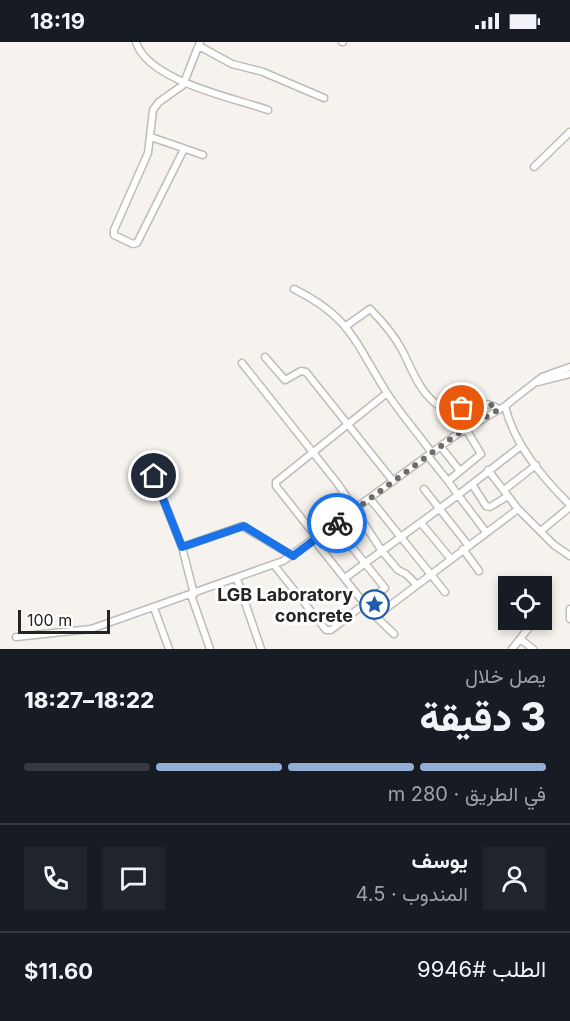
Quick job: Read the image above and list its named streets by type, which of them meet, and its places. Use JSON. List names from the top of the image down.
{
  "places": {
    "place": ["LGB Laboratory concrete"]
  },
  "scale_bar": "100 m",
  "page": {
    "status": "18:19",
    "scale": "100 m",
    "heading": ["3 دقيقة", "يصل خلال", "18:22–18:27"],
    "panel": [
      "يوسف",
      "المندوب · 4.5",
      "الطلب #9946",
      "$11.60"
    ],
    "bar": "في الطريق · 280 m"
  }
}
